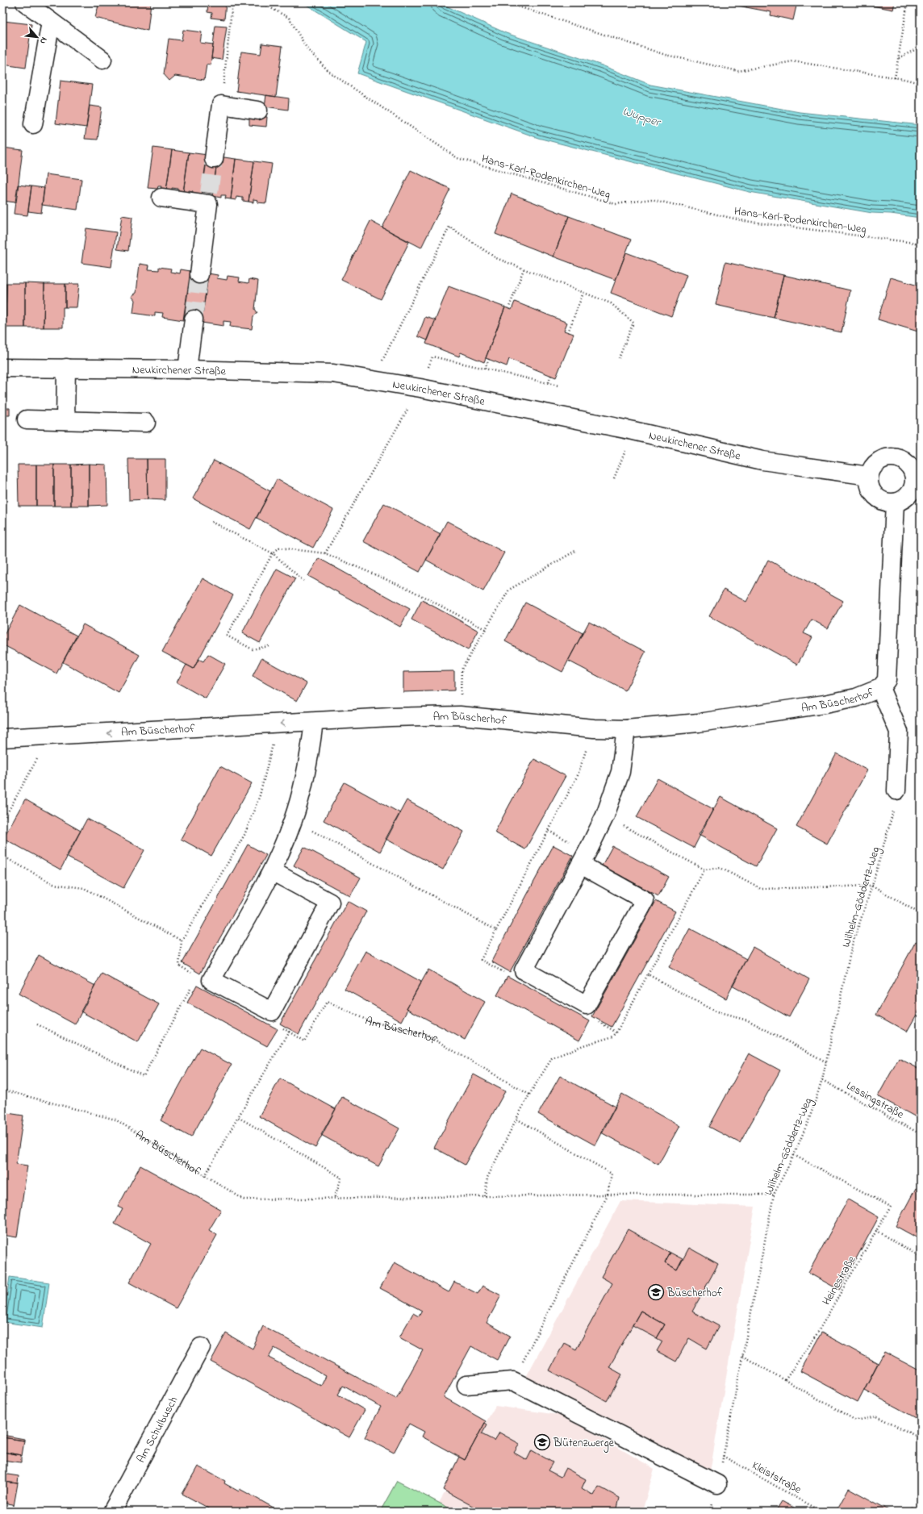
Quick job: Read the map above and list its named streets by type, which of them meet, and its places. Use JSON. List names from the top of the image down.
{
  "streets": {
    "street": ["Neukirchener Straße", "Am Büscherhof", "Am Schulbusch"],
    "path": [
      "Hans-Karl-Rodenkirchen-Weg",
      "Wilhelm-Göddertz-Weg",
      "Lessingstraße",
      "Heinestraße",
      "Kleiststraße"
    ]
  },
  "crossings": [
    ["Neukirchener Straße", "Am Büscherhof"],
    ["Am Büscherhof", "Wilhelm-Göddertz-Weg"],
    ["Wilhelm-Göddertz-Weg", "Lessingstraße"],
    ["Wilhelm-Göddertz-Weg", "Heinestraße"],
    ["Wilhelm-Göddertz-Weg", "Kleiststraße"]
  ],
  "water": ["Wupper"],
  "places": {
    "school or university": ["Büscherhof", "Blütenzwerge"]
  },
  "north": "bottom right"
}
